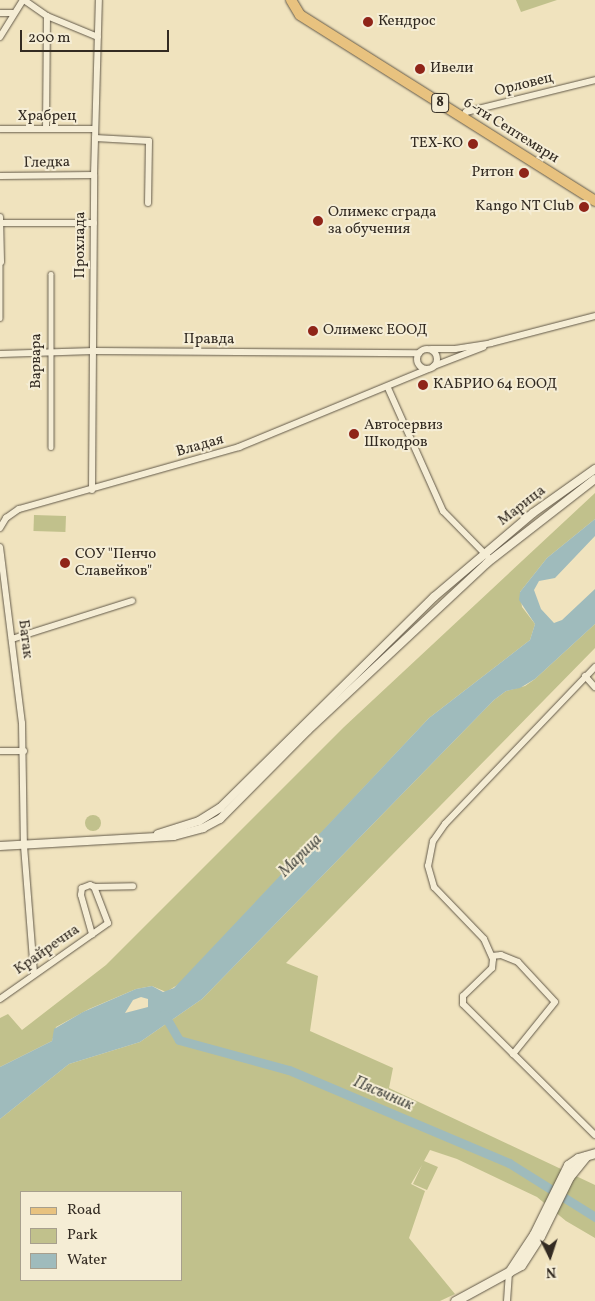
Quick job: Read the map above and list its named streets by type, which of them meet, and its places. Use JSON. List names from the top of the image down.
{
  "streets": {
    "main road": ["8", "6-ти Септември"],
    "street": [
      "Орловец",
      "Храбрец",
      "Гледка",
      "Прохлада",
      "Правда",
      "Варвара",
      "Владая",
      "Марица",
      "Батак",
      "Крайречна"
    ]
  },
  "crossings": [
    ["Орловец", "6-ти Септември"],
    ["Храбрец", "Прохлада"],
    ["Гледка", "Прохлада"],
    ["Прохлада", "Правда"],
    ["Прохлада", "Владая"],
    ["Правда", "Варвара"],
    ["Правда", "Владая"],
    ["Марица", "Батак"],
    ["Батак", "Крайречна"]
  ],
  "water": ["Марица", "Пясъчник"],
  "places": [
    "Кендрос",
    "Ивели",
    "ТЕХ-КО",
    "Ритон",
    "Kango NT Club",
    "Олимекс сграда за обучения",
    "Олимекс ЕООД",
    "КАБРИО 64 ЕООД",
    "Автосервиз Шкодров",
    "СОУ \"Пенчо Славейков\""
  ],
  "legend": ["Road", "Park", "Water"],
  "scale_bar": "200 m",
  "north": "bottom"
}
